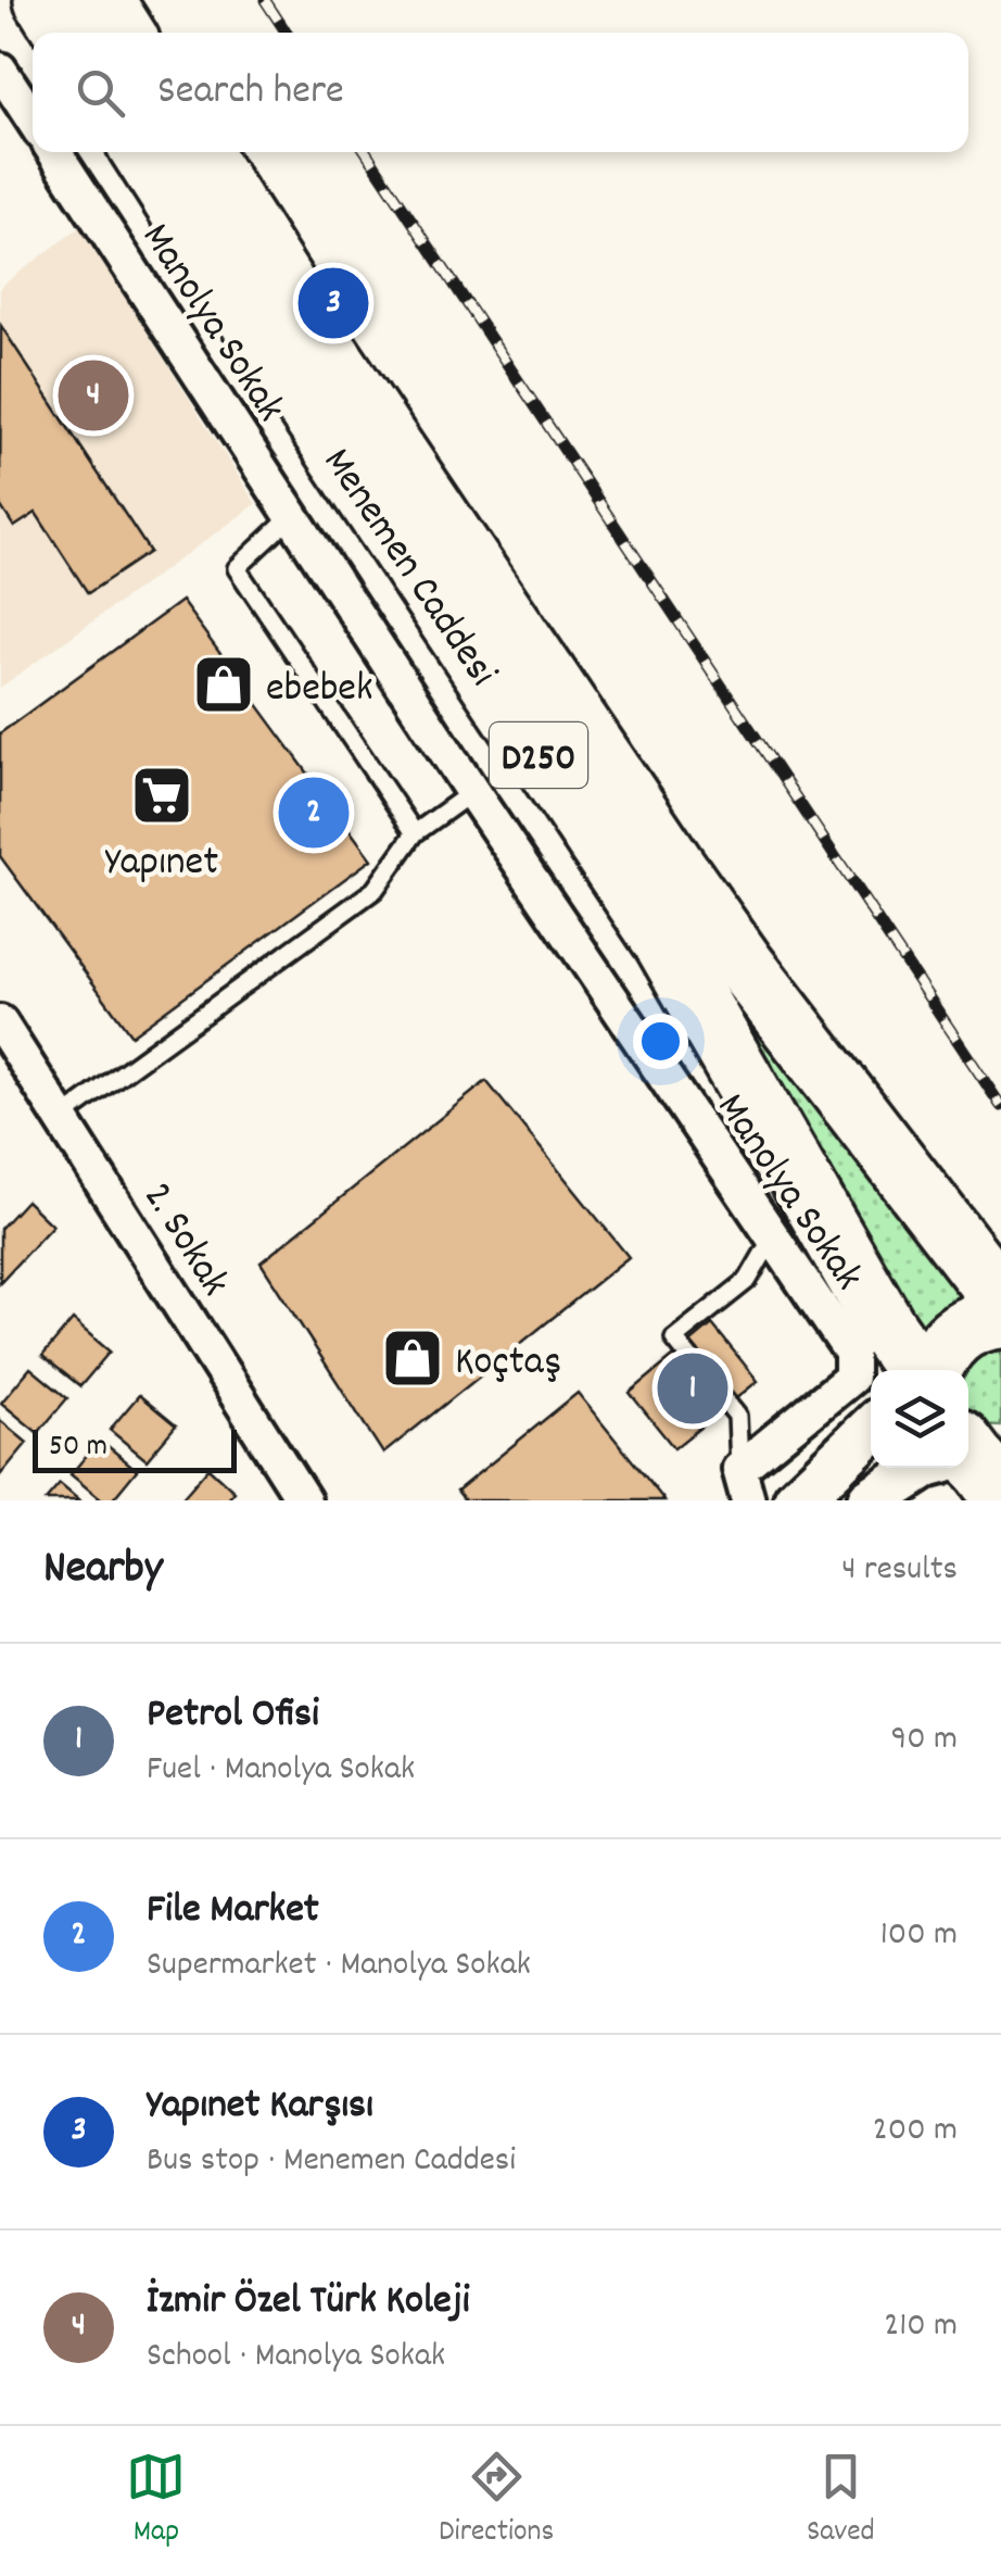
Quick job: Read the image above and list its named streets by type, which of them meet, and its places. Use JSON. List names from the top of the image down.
{
  "streets": {
    "highway": ["Menemen Caddesi", "D250"],
    "street": ["Manolya Sokak", "2. Sokak"]
  },
  "places": {
    "shop": ["ebebek", "Koçtaş"],
    "supermarket": ["Yapınet"]
  },
  "scale_bar": "50 m",
  "page": {
    "search": "Search here",
    "pins": [
      "3",
      "4",
      "2",
      "1"
    ],
    "scale": "50 m",
    "heading": ["Nearby", "4 results"],
    "list": [
      {
        "mark": "1",
        "name": "Petrol Ofisi",
        "note": "Fuel · Manolya Sokak",
        "value": "90 m"
      },
      {
        "mark": "2",
        "name": "File Market",
        "note": "Supermarket · Manolya Sokak",
        "value": "100 m"
      },
      {
        "mark": "3",
        "name": "Yapınet Karşısı",
        "note": "Bus stop · Menemen Caddesi",
        "value": "200 m"
      },
      {
        "mark": "4",
        "name": "İzmir Özel Türk Koleji",
        "note": "School · Manolya Sokak",
        "value": "210 m"
      }
    ],
    "nav": ["Map", "Directions", "Saved"]
  }
}
